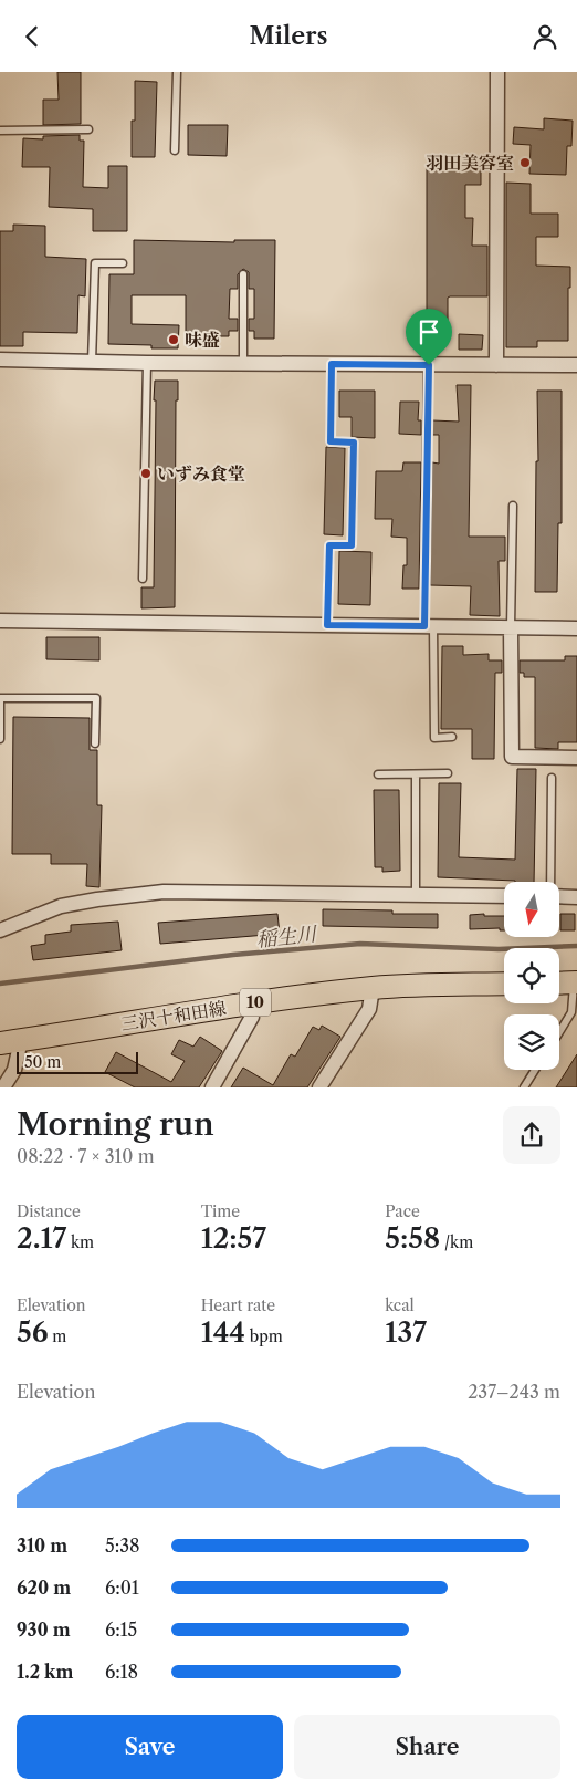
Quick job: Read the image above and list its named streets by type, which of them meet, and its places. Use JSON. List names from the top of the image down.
{
  "streets": {
    "main road": ["10", "三沢十和田線"]
  },
  "water": ["稲生川"],
  "places": ["羽田美容室", "味盛", "いずみ食堂"],
  "scale_bar": "50 m",
  "north": "bottom",
  "page": {
    "header": "Milers",
    "scale": "50 m",
    "heading": ["Morning run", "08:22 · 7 × 310 m"],
    "stats": [
      ["Distance", "2.17 km"],
      ["Time", "12:57"],
      ["Pace", "5:58 /km"],
      ["Elevation", "56 m"],
      ["Heart rate", "144 bpm"],
      ["kcal", "137"]
    ],
    "chart": ["Elevation", "237–243 m"],
    "list": [
      {
        "name": "310 m",
        "note": "5:38"
      },
      {
        "name": "620 m",
        "note": "6:01"
      },
      {
        "name": "930 m",
        "note": "6:15"
      },
      {
        "name": "1.2 km",
        "note": "6:18"
      }
    ],
    "buttons": ["Save", "Share"]
  }
}
